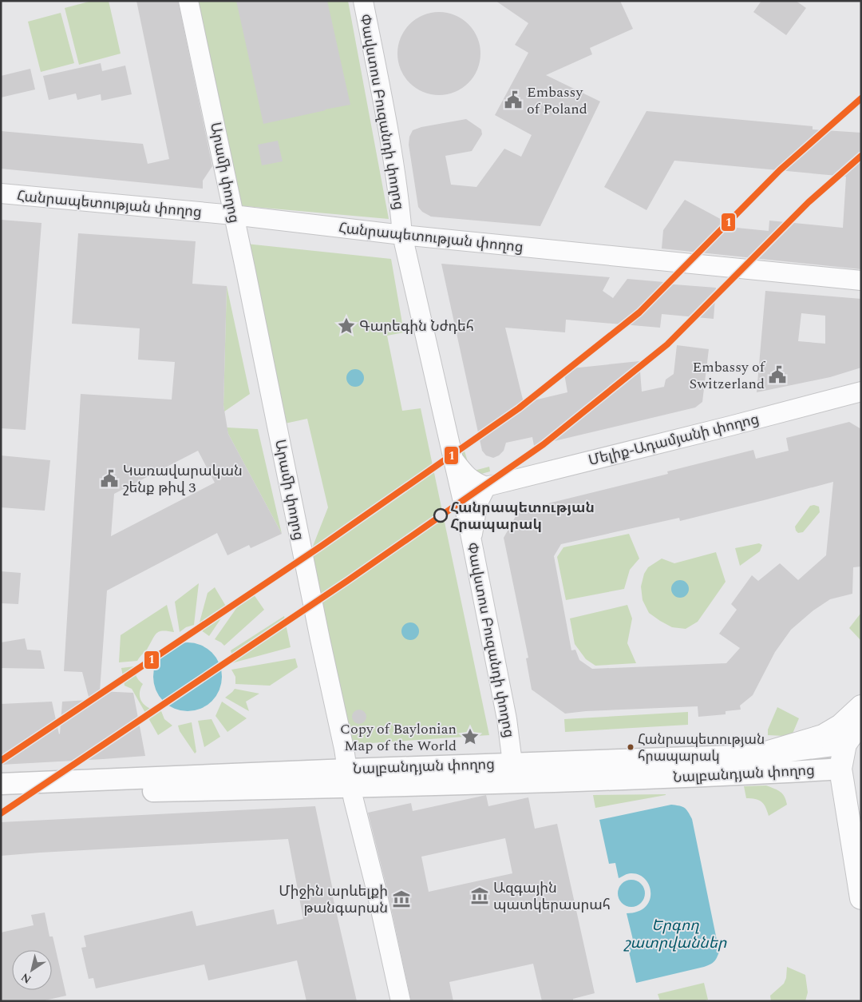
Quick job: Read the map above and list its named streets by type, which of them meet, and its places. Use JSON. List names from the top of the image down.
{
  "streets": {
    "main road": ["Նալբանդյան փողոց"],
    "street": [
      "Փավստոս Բուզանդի փողոց",
      "Արամի փողոց",
      "Հանրապետության փողոց",
      "Մելիք-Ադամյանի փողոց"
    ]
  },
  "crossings": [
    ["Փավստոս Բուզանդի փողոց", "Հանրապետության փողոց"],
    ["Փավստոս Բուզանդի փողոց", "Նալբանդյան փողոց"],
    ["Արամի փողոց", "Հանրապետության փողոց"],
    ["Արամի փողոց", "Նալբանդյան փողոց"]
  ],
  "water": ["Երգող շատրվաններ"],
  "places": {
    "public building": ["Embassy of Poland", "Embassy of Switzerland", "Կառավարական շենք թիվ 3"],
    "place": ["Գարեգին Նժդեհ", "Copy of Baylonian Map of the World"],
    "other": ["Հանրապետության Հրապարակ", "Հանրապետության հրապարակ"],
    "museum": ["Ազգային պատկերասրահ", "Միջին արևելքի թանգարան"]
  },
  "lines": ["transit line 1"],
  "north": "bottom left"
}
